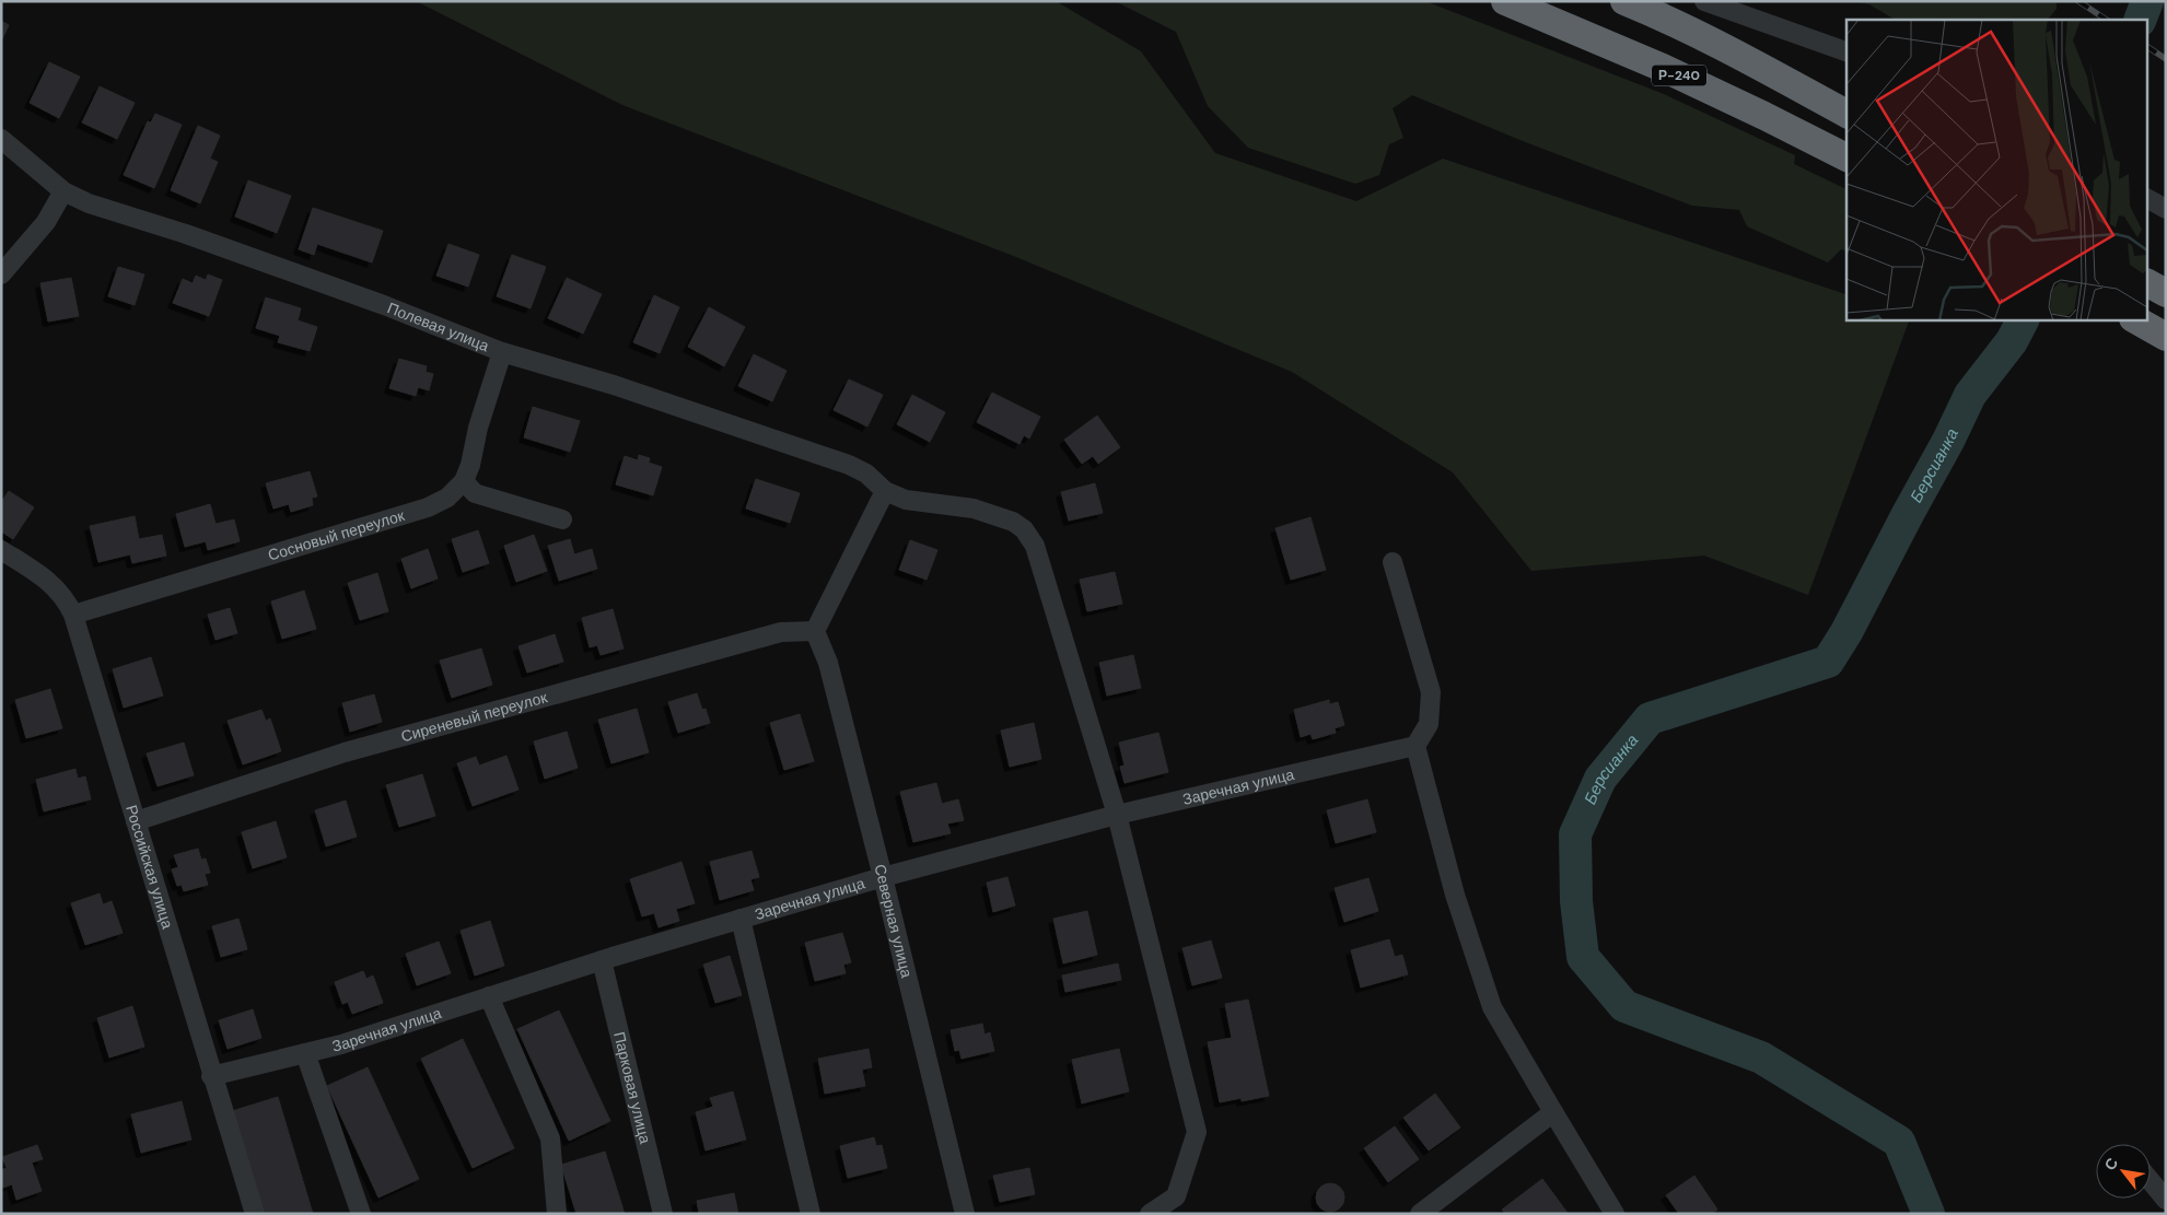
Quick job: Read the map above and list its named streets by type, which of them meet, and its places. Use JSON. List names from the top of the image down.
{
  "streets": {
    "highway": ["Р-240"],
    "street": [
      "Полевая улица",
      "Сосновый переулок",
      "Сиреневый переулок",
      "Заречная улица",
      "Российская улица",
      "Северная улица",
      "Парковая улица"
    ]
  },
  "crossings": [
    ["Полевая улица", "Сосновый переулок"],
    ["Сосновый переулок", "Российская улица"],
    ["Сиреневый переулок", "Российская улица"],
    ["Сиреневый переулок", "Северная улица"],
    ["Заречная улица", "Российская улица"],
    ["Заречная улица", "Северная улица"],
    ["Заречная улица", "Парковая улица"]
  ],
  "water": ["Берсианка"],
  "north": "top left"
}
